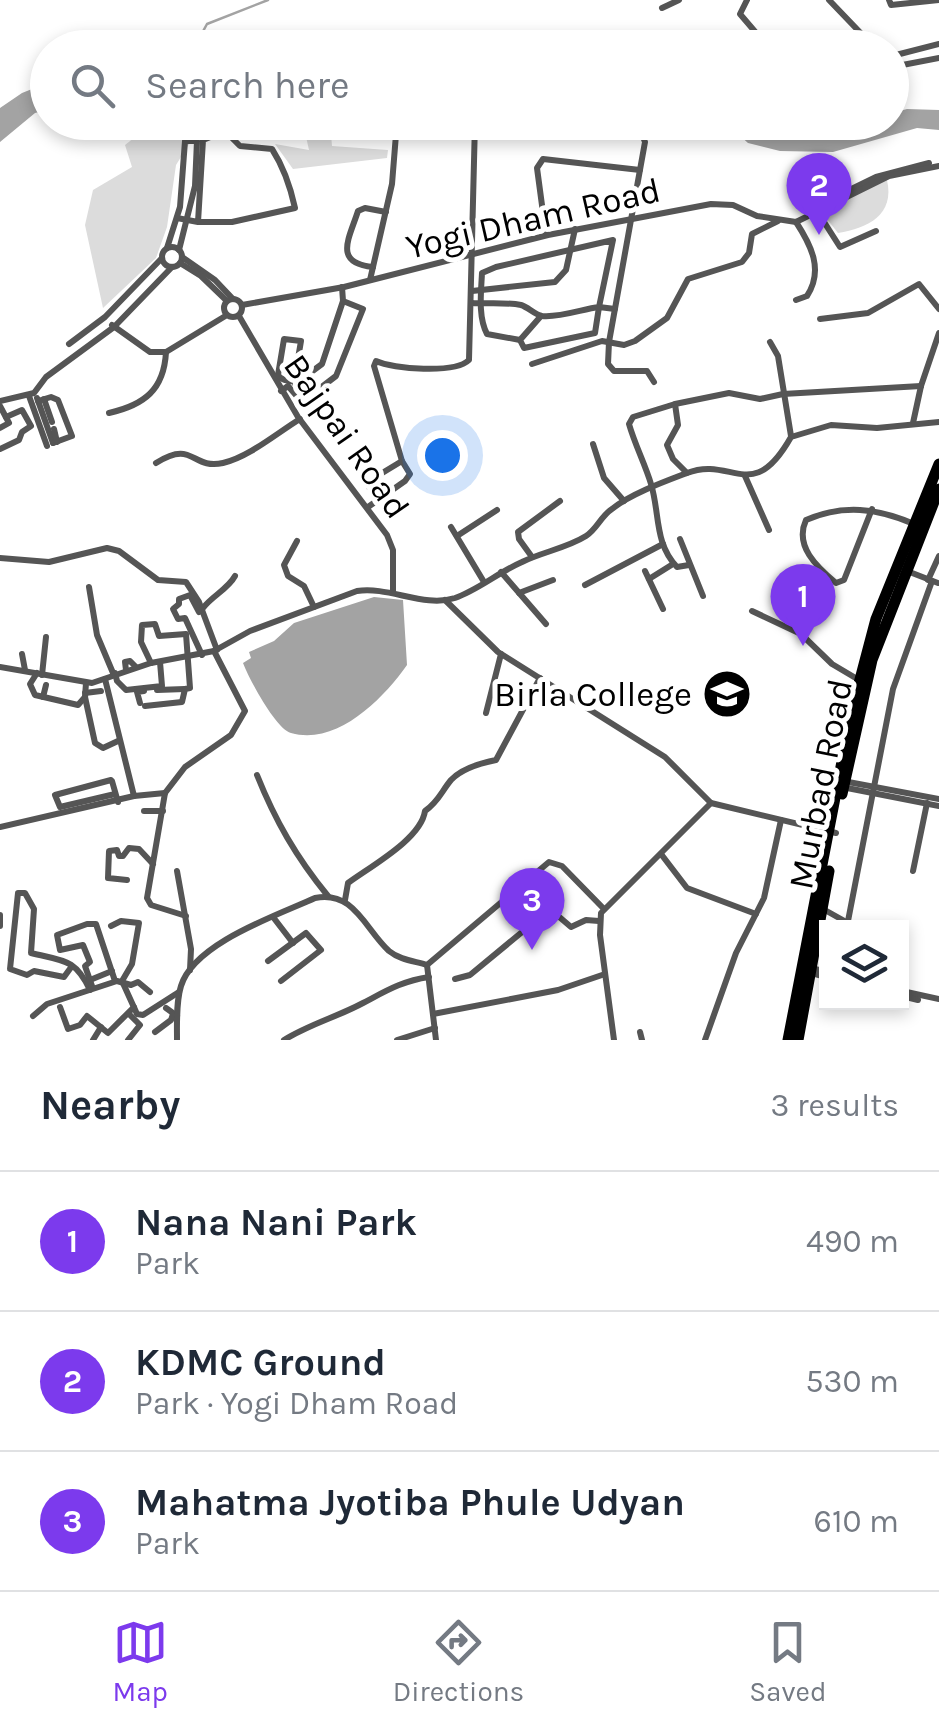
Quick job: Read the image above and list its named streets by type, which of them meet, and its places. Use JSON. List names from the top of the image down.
{
  "streets": {
    "highway": ["Murbad Road"],
    "street": ["Yogi Dham Road", "Bajpai Road"]
  },
  "places": {
    "school or university": ["Birla College"]
  },
  "page": {
    "search": "Search here",
    "pins": ["2", "1", "3"],
    "heading": ["Nearby", "3 results"],
    "list": [
      {
        "mark": "1",
        "name": "Nana Nani Park",
        "note": "Park",
        "value": "490 m"
      },
      {
        "mark": "2",
        "name": "KDMC Ground",
        "note": "Park · Yogi Dham Road",
        "value": "530 m"
      },
      {
        "mark": "3",
        "name": "Mahatma Jyotiba Phule Udyan",
        "note": "Park",
        "value": "610 m"
      }
    ],
    "nav": ["Map", "Directions", "Saved"]
  }
}
